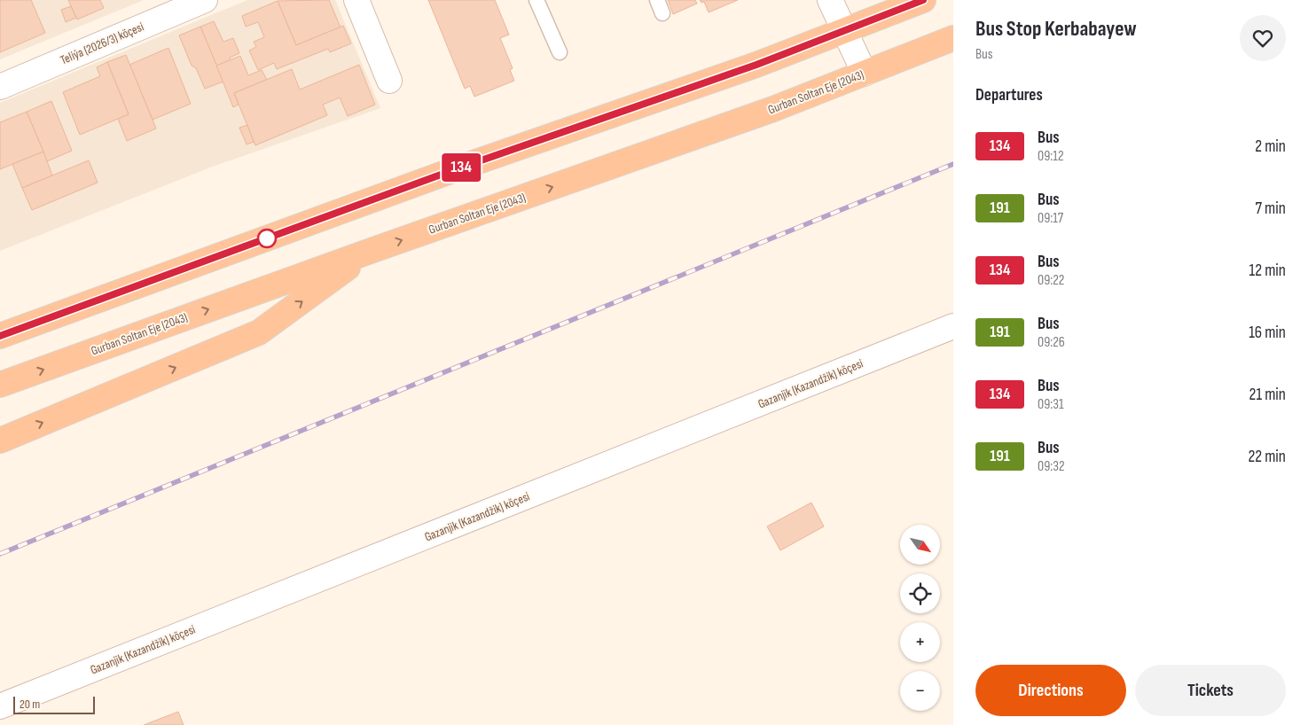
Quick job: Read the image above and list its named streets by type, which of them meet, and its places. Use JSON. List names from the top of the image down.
{
  "streets": {
    "highway": ["Gurban Soltan Eje (2043)"],
    "street": ["Teliýa (2026/3) köçesi", "Gazanjik (Kazandžik) köçesi"]
  },
  "lines": ["bus line 134"],
  "scale_bar": "20 m",
  "north": "bottom right",
  "page": {
    "on_map": "134",
    "heading": [
      ["Bus Stop Kerbabayew", "Bus"],
      "Departures"
    ],
    "list": [
      {
        "mark": "134",
        "name": "Bus",
        "note": "09:12",
        "value": "2 min"
      },
      {
        "mark": "191",
        "name": "Bus",
        "note": "09:17",
        "value": "7 min"
      },
      {
        "mark": "134",
        "name": "Bus",
        "note": "09:22",
        "value": "12 min"
      },
      {
        "mark": "191",
        "name": "Bus",
        "note": "09:26",
        "value": "16 min"
      },
      {
        "mark": "134",
        "name": "Bus",
        "note": "09:31",
        "value": "21 min"
      },
      {
        "mark": "191",
        "name": "Bus",
        "note": "09:32",
        "value": "22 min"
      }
    ],
    "map_buttons": ["+", "−"],
    "buttons": ["Directions", "Tickets"],
    "scale": "20 m"
  }
}
